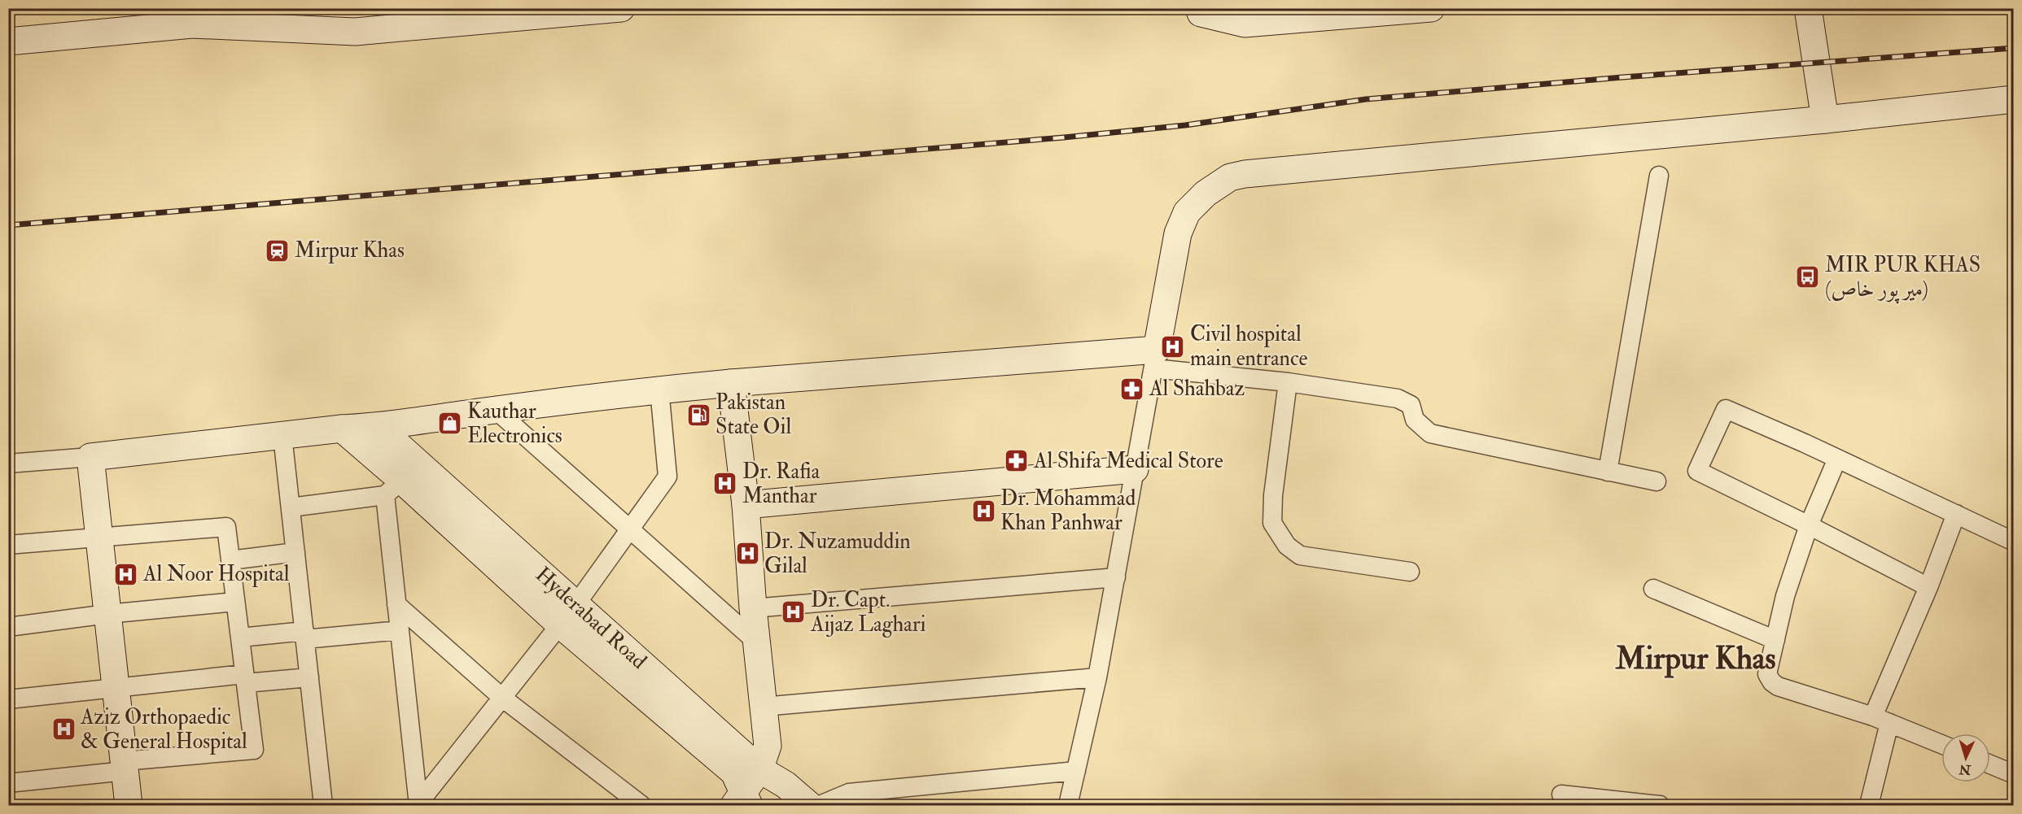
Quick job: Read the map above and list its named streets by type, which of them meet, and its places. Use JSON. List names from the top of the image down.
{
  "streets": {
    "main road": ["Hyderabad Road"]
  },
  "districts": ["Mirpur Khas"],
  "places": {
    "station": ["Mirpur Khas"],
    "bus stop": ["MIR PUR KHAS (میر پور خاص)"],
    "hospital": [
      "Civil hospital main entrance",
      "Dr. Rafia Manthar",
      "Dr. Mohammad Khan Panhwar",
      "Dr. Nuzamuddin Gilal",
      "Al Noor Hospital",
      "Dr. Capt. Aijaz Laghari",
      "Aziz Orthopaedic & General Hospital"
    ],
    "pharmacy": ["Al Shahbaz", "Al Shifa Medical Store"],
    "fuel station": ["Pakistan State Oil"],
    "shop": ["Kauthar Electronics"]
  },
  "north": "bottom"
}
